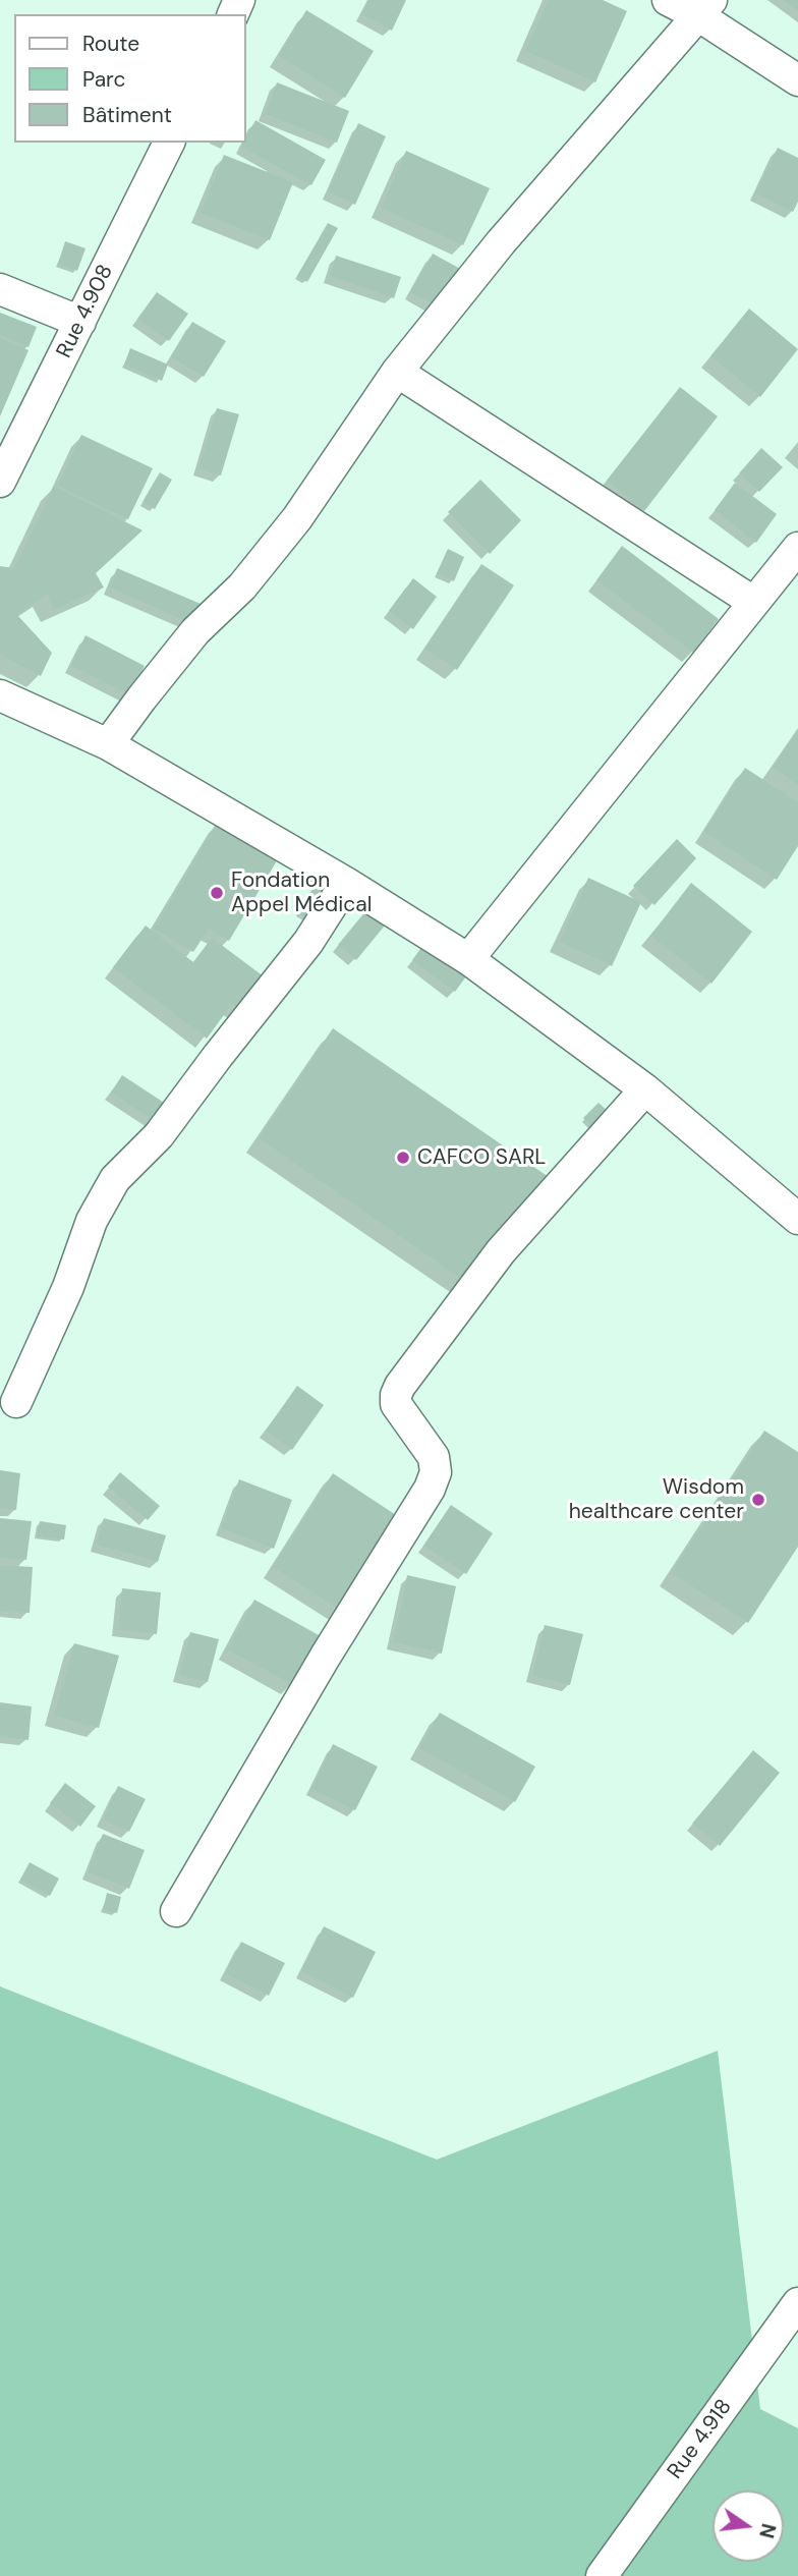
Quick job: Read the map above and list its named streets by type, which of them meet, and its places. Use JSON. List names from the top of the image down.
{
  "streets": {
    "street": ["Rue 4.908", "Rue 4.918"]
  },
  "places": ["Fondation Appel Médical", "CAFCO SARL", "Wisdom healthcare center"],
  "legend": ["Route", "Parc", "Bâtiment"],
  "north": "right"
}
